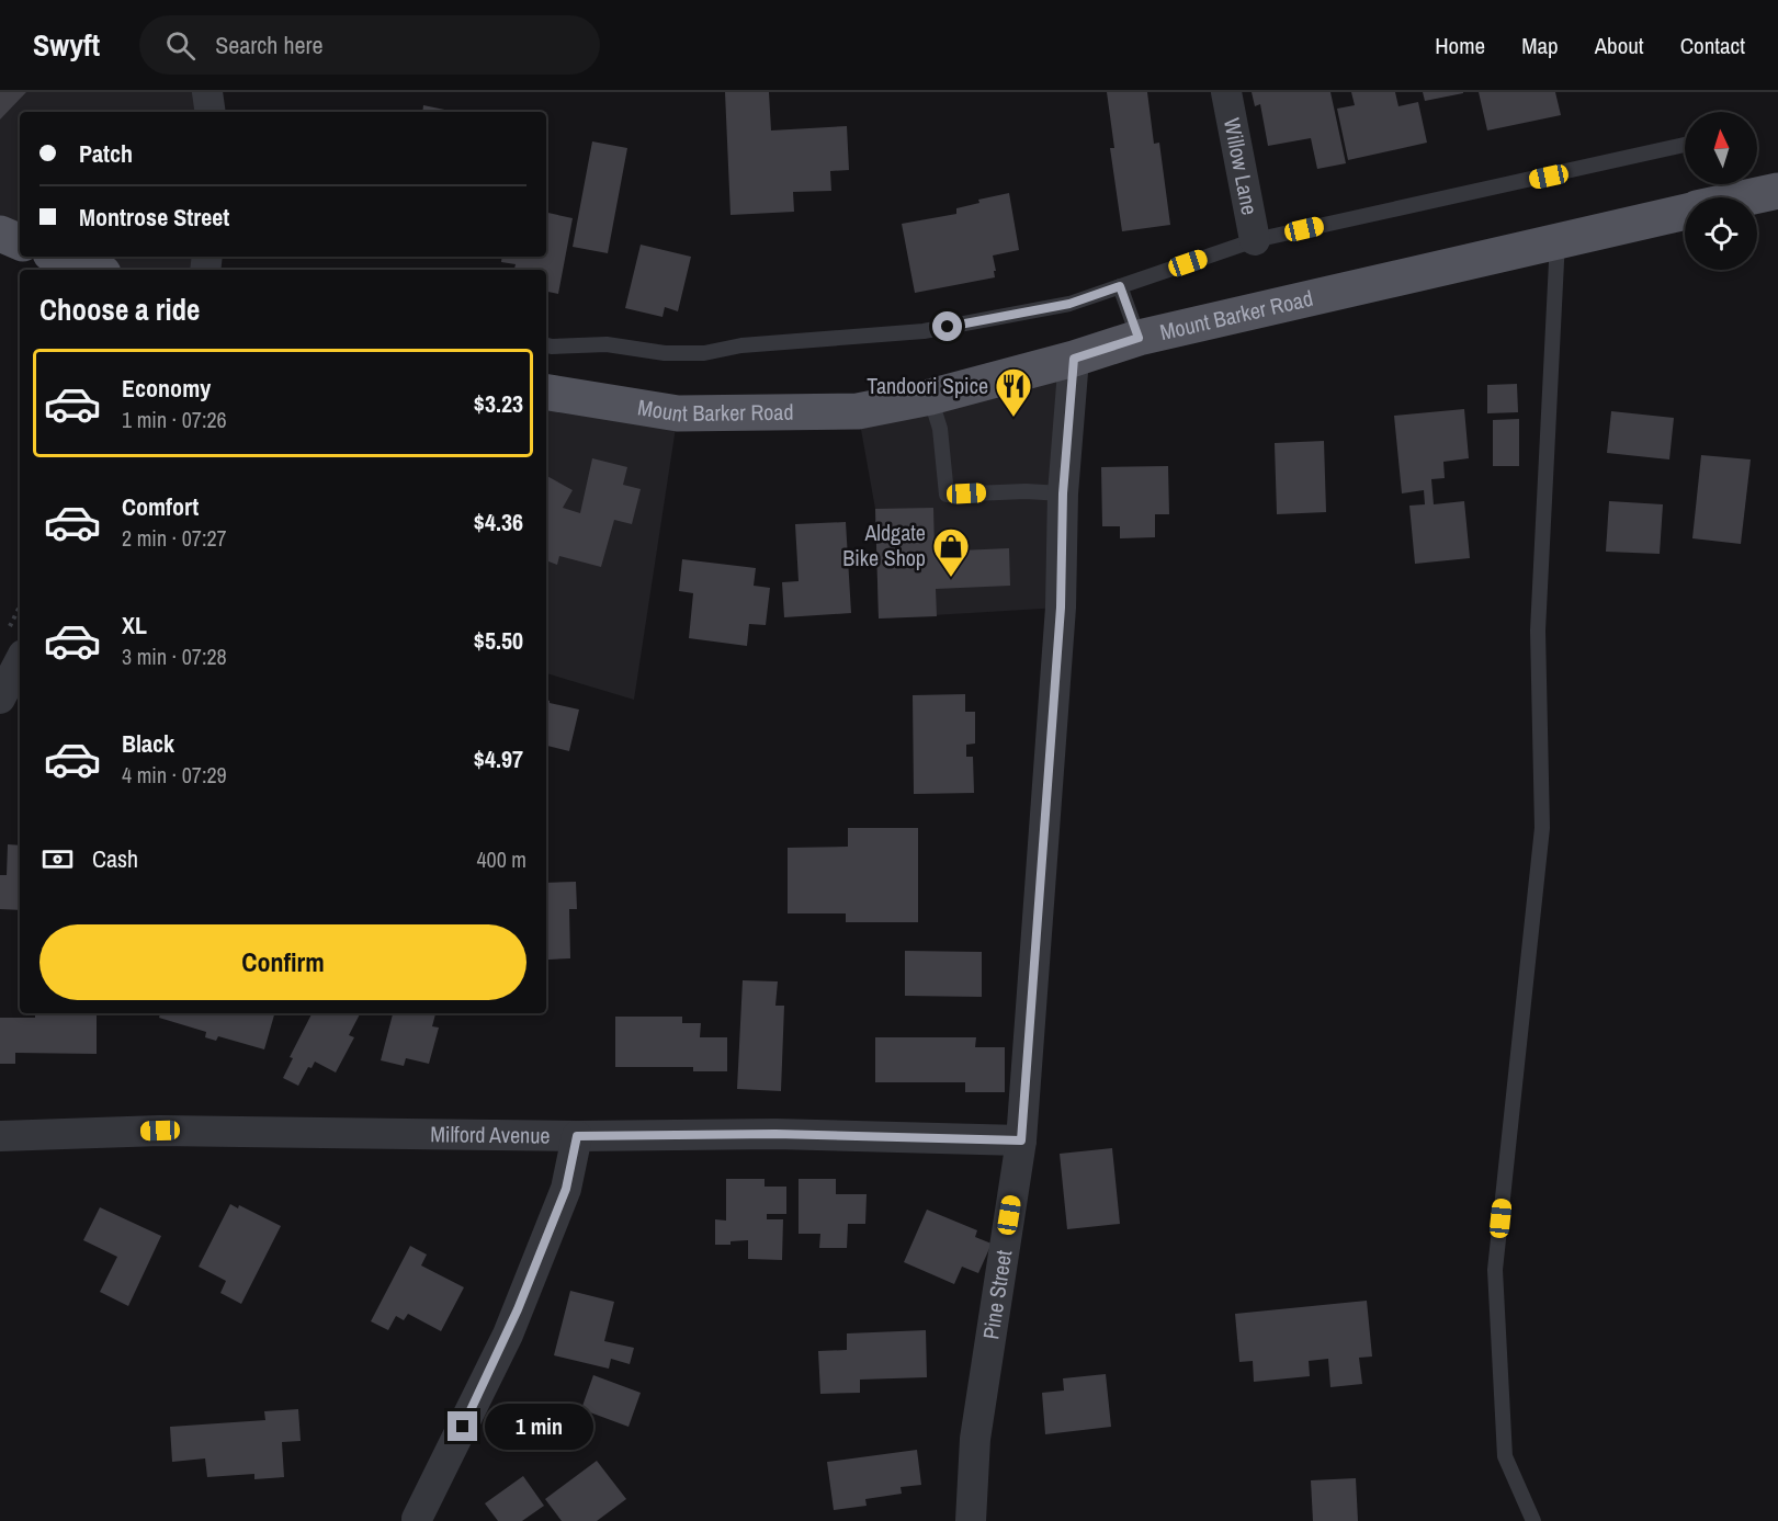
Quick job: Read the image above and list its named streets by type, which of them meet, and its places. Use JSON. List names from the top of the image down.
{
  "streets": {
    "main road": ["Mount Barker Road"],
    "street": ["Willow Lane", "Milford Avenue", "Pine Street"]
  },
  "crossings": [
    ["Mount Barker Road", "Pine Street"],
    ["Milford Avenue", "Pine Street"]
  ],
  "places": {
    "restaurant": ["Tandoori Spice"],
    "shop": ["Aldgate Bike Shop"]
  },
  "north": "top",
  "page": {
    "header": "Swyft",
    "search": "Search here",
    "nav": [
      "Home",
      "Map",
      "About",
      "Contact"
    ],
    "banner": ["Patch", "Montrose Street"],
    "heading": "Choose a ride",
    "list": [
      {
        "name": "Economy",
        "note": "1 min · 07:26",
        "value": "$3.23"
      },
      {
        "name": "Comfort",
        "note": "2 min · 07:27",
        "value": "$4.36"
      },
      {
        "name": "XL",
        "note": "3 min · 07:28",
        "value": "$5.50"
      },
      {
        "name": "Black",
        "note": "4 min · 07:29",
        "value": "$4.97"
      }
    ],
    "pay": ["Cash", "400 m"],
    "buttons": "Confirm",
    "bubble": "1 min"
  }
}
